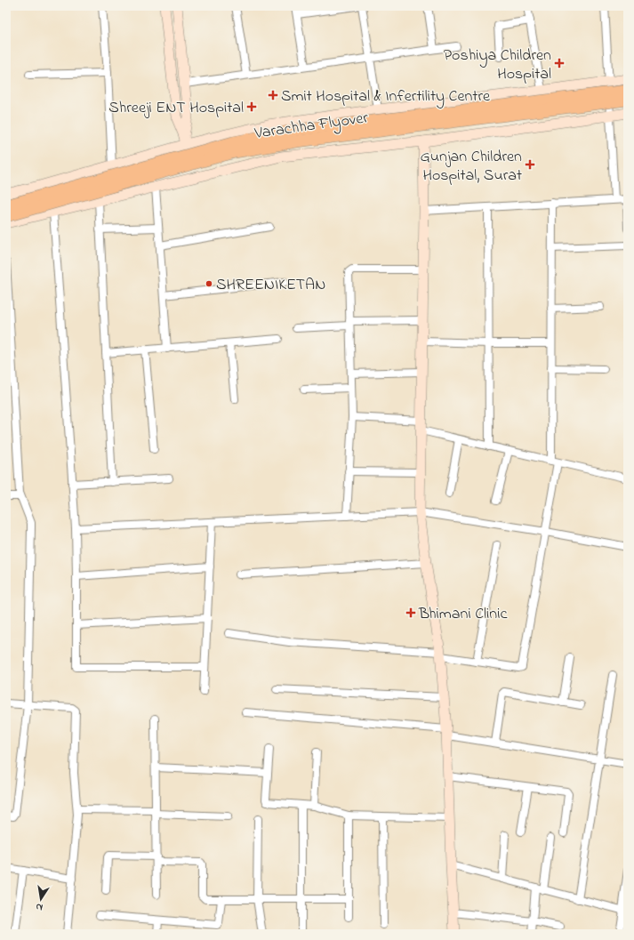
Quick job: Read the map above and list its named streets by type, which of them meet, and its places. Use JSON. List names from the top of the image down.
{
  "streets": {
    "main road": ["Varachha Flyover"]
  },
  "places": {
    "health": [
      "Poshiya Children Hospital",
      "Smit Hospital & Infertility Centre",
      "Shreeji ENT Hospital",
      "Gunjan Children Hospital, Surat",
      "Bhimani Clinic"
    ],
    "other": ["SHREENIKETAN"]
  },
  "north": "bottom"
}
